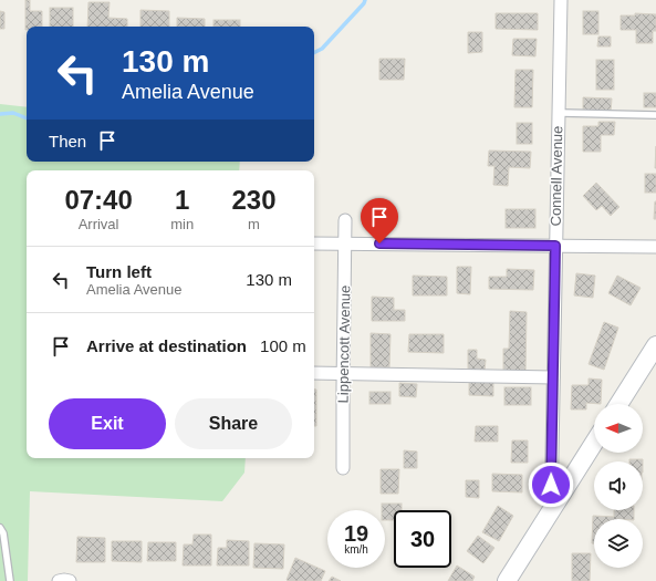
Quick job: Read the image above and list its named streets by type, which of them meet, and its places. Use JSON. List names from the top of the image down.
{
  "streets": {
    "street": ["Connell Avenue", "Lippencott Avenue"]
  },
  "north": "left",
  "page": {
    "turn": ["130 m", "Amelia Avenue"],
    "then": "Then",
    "eta": [
      "07:40",
      "Arrival",
      "1",
      "min",
      "230",
      "m"
    ],
    "list": [
      {
        "name": "Turn left",
        "note": "Amelia Avenue",
        "value": "130 m"
      },
      {
        "name": "Arrive at destination",
        "value": "100 m"
      }
    ],
    "buttons": ["Exit", "Share"],
    "speed": "19 km/h",
    "limit": "30"
  }
}
